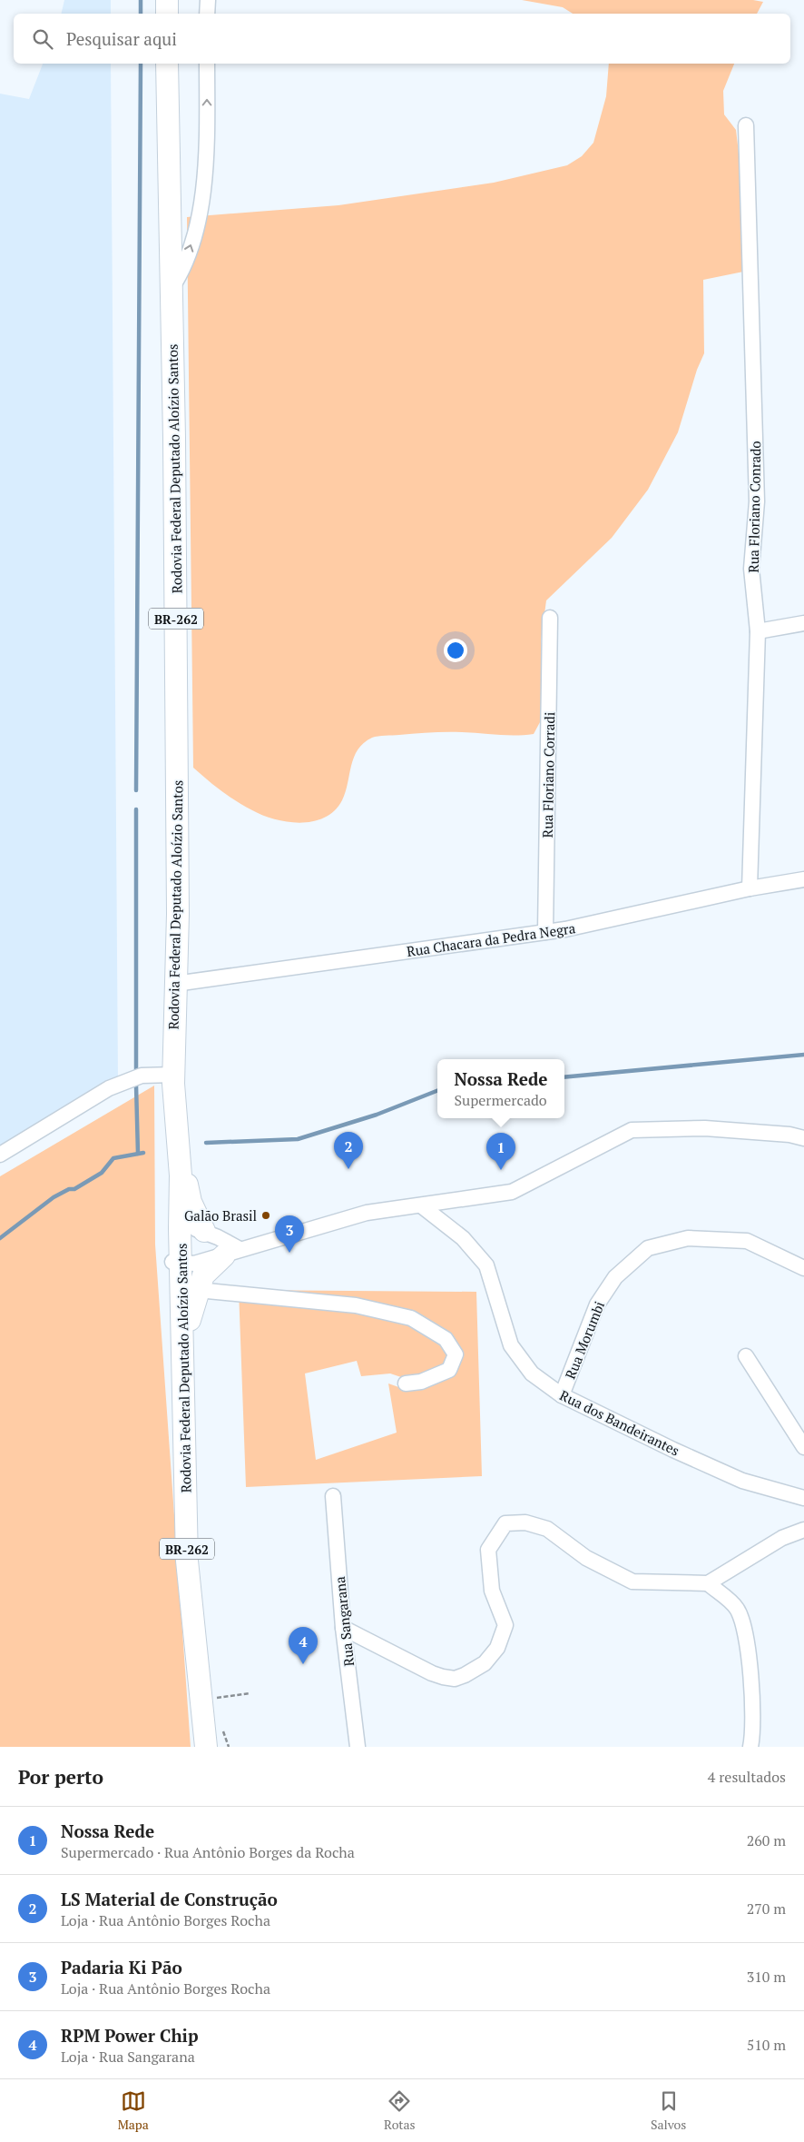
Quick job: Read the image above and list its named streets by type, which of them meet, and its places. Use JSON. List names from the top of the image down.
{
  "streets": {
    "highway": ["Rodovia Federal Deputado Aloízio Santos", "BR-262"],
    "street": [
      "Rua Floriano Conrado",
      "Rua Floriano Corradi",
      "Rua Chacara da Pedra Negra",
      "Rua Morumbi",
      "Rua dos Bandeirantes",
      "Rua Sangarana"
    ]
  },
  "crossings": [
    ["Rodovia Federal Deputado Aloízio Santos", "Rua Chacara da Pedra Negra"],
    ["Rua Floriano Conrado", "Rua Chacara da Pedra Negra"],
    ["Rua Floriano Corradi", "Rua Chacara da Pedra Negra"],
    ["Rua Morumbi", "Rua dos Bandeirantes"]
  ],
  "places": ["Galão Brasil"],
  "page": {
    "search": "Pesquisar aqui",
    "popup": ["Nossa Rede", "Supermercado"],
    "pins": [
      "2",
      "1",
      "3",
      "4"
    ],
    "heading": ["Por perto", "4 resultados"],
    "list": [
      {
        "mark": "1",
        "name": "Nossa Rede",
        "note": "Supermercado · Rua Antônio Borges da Rocha",
        "value": "260 m"
      },
      {
        "mark": "2",
        "name": "LS Material de Construção",
        "note": "Loja · Rua Antônio Borges Rocha",
        "value": "270 m"
      },
      {
        "mark": "3",
        "name": "Padaria Ki Pão",
        "note": "Loja · Rua Antônio Borges Rocha",
        "value": "310 m"
      },
      {
        "mark": "4",
        "name": "RPM Power Chip",
        "note": "Loja · Rua Sangarana",
        "value": "510 m"
      }
    ],
    "nav": ["Mapa", "Rotas", "Salvos"]
  }
}
